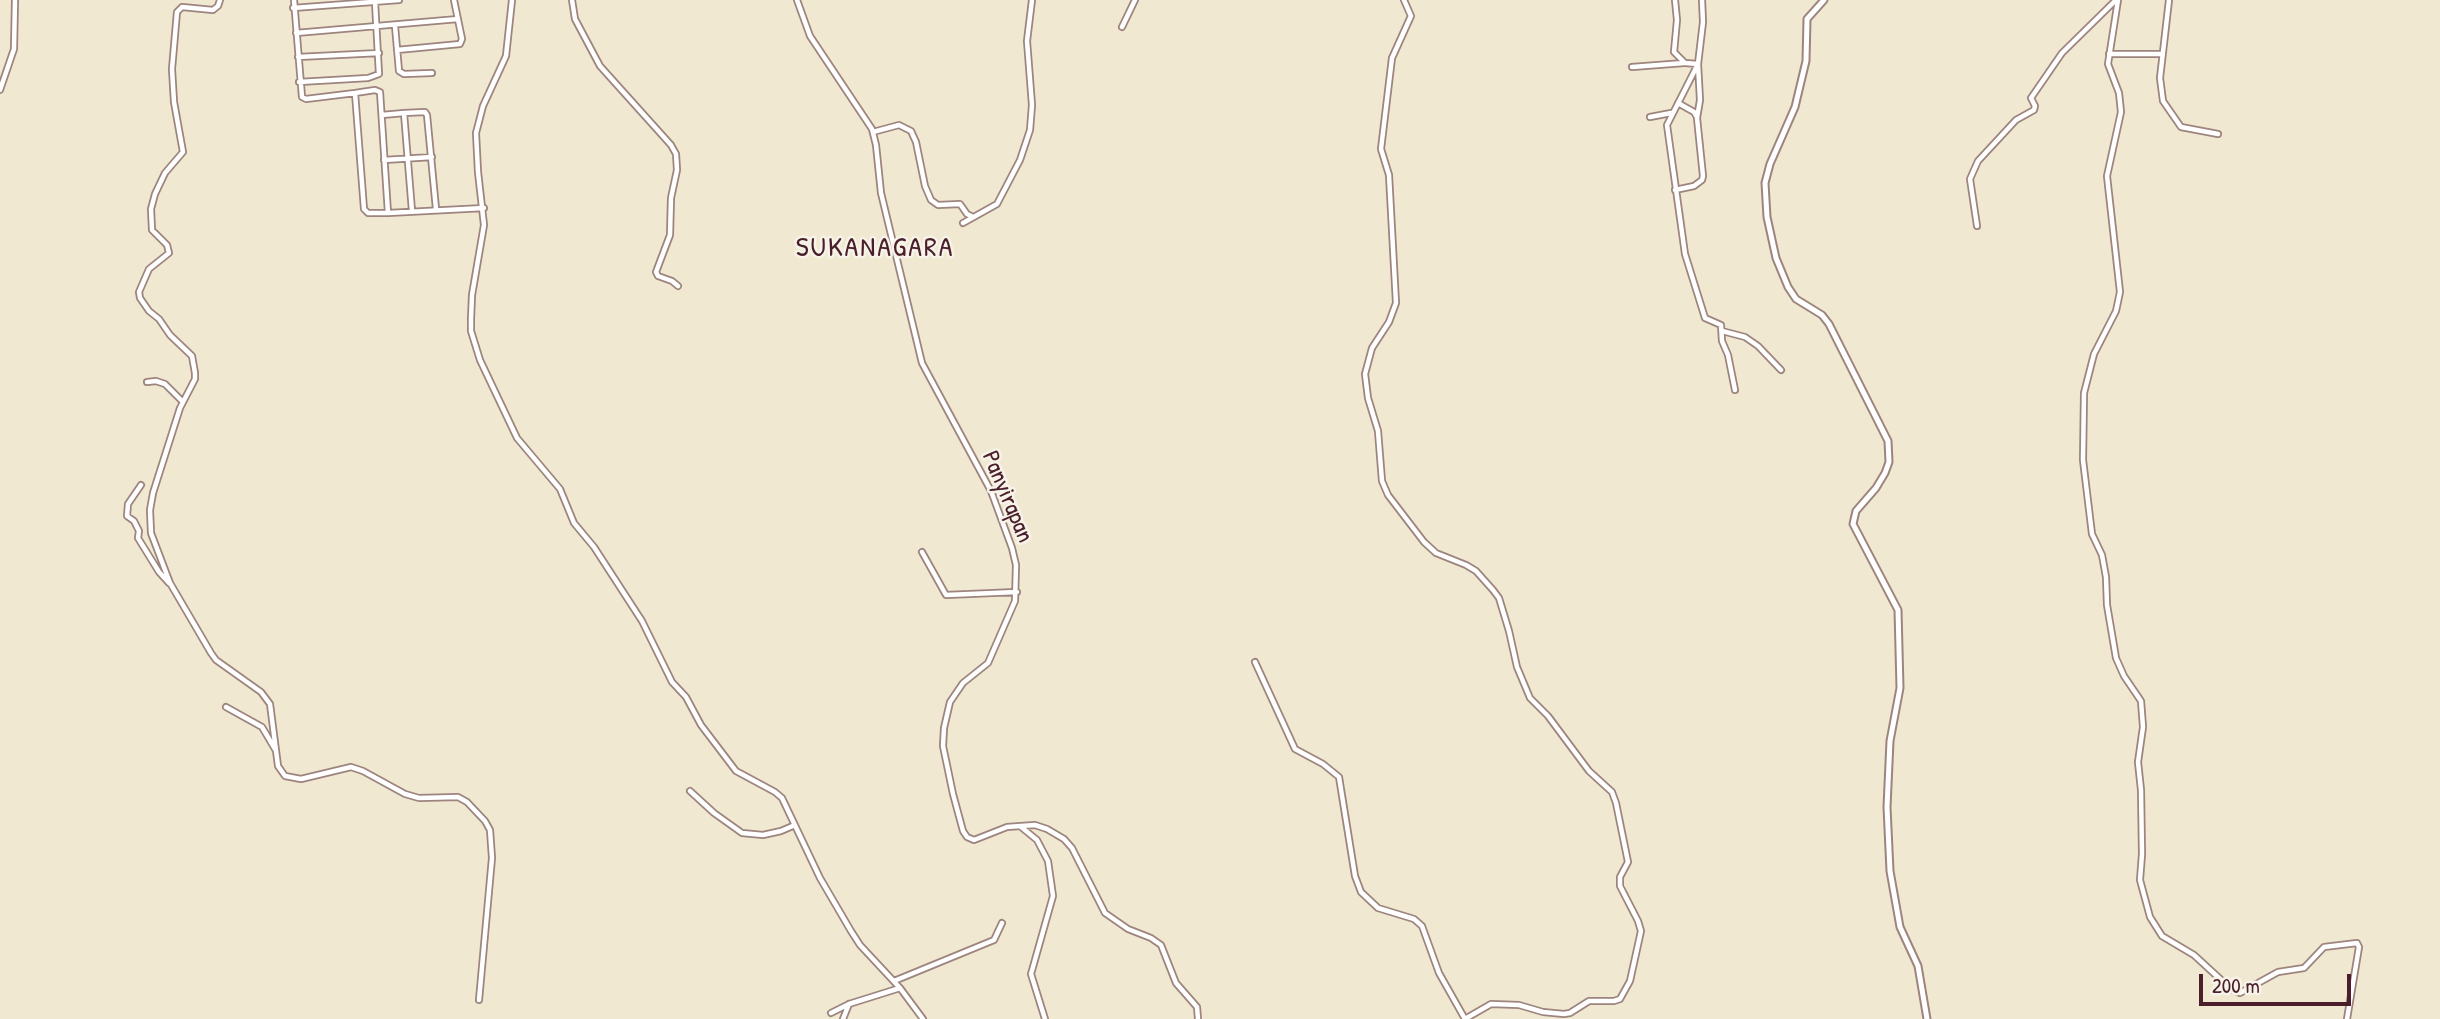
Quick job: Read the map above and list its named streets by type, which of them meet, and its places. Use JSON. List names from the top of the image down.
{
  "streets": {
    "street": ["Panyirapan"]
  },
  "districts": ["SUKANAGARA"],
  "scale_bar": "200 m"
}
